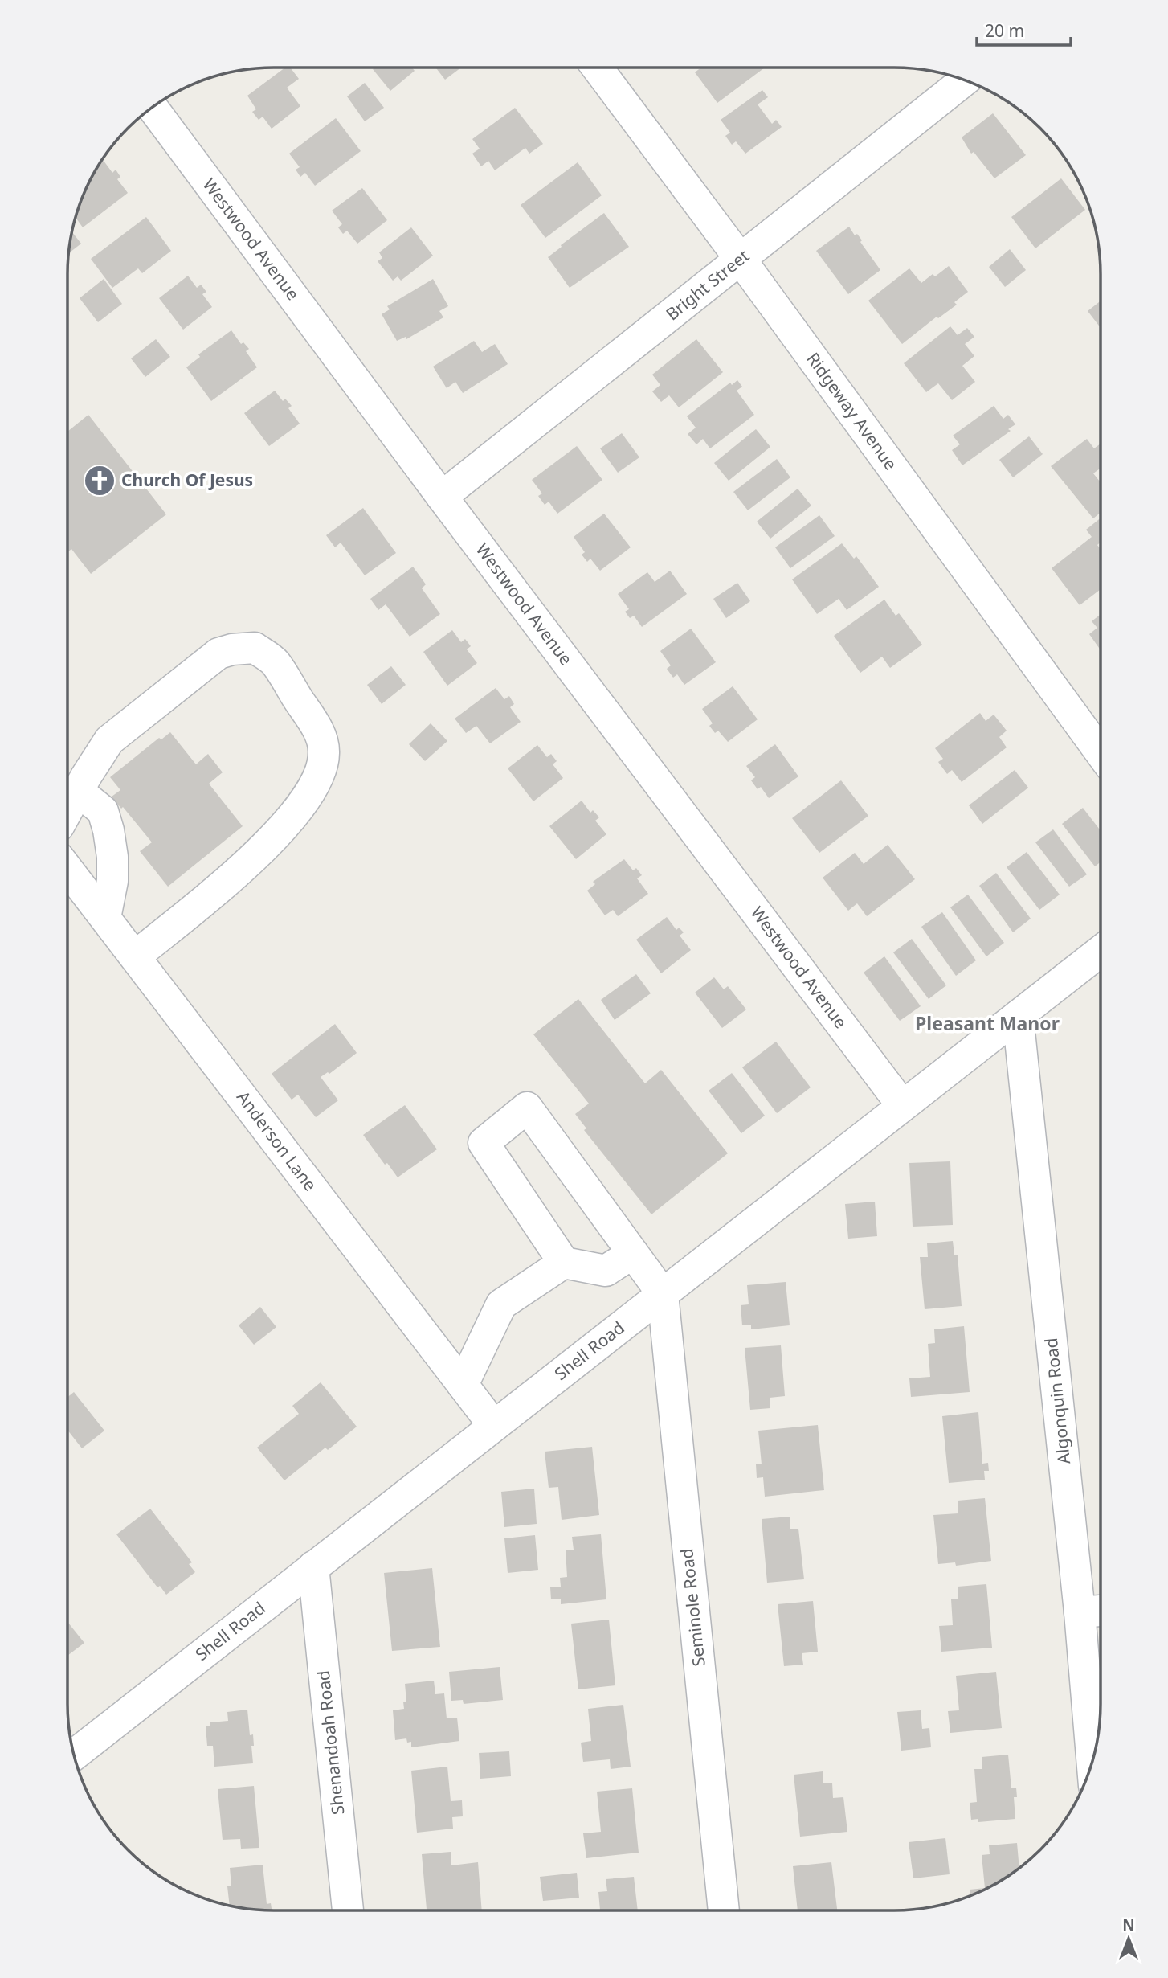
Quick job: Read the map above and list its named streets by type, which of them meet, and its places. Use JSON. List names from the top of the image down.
{
  "streets": {
    "street": [
      "Westwood Avenue",
      "Bright Street",
      "Ridgeway Avenue",
      "Anderson Lane",
      "Shell Road",
      "Algonquin Road",
      "Seminole Road",
      "Shenandoah Road"
    ]
  },
  "crossings": [
    ["Westwood Avenue", "Bright Street"],
    ["Westwood Avenue", "Shell Road"],
    ["Bright Street", "Ridgeway Avenue"],
    ["Anderson Lane", "Shell Road"],
    ["Shell Road", "Algonquin Road"],
    ["Shell Road", "Seminole Road"],
    ["Shell Road", "Shenandoah Road"]
  ],
  "districts": ["Pleasant Manor"],
  "places": {
    "church": ["Church Of Jesus"]
  },
  "scale_bar": "20 m",
  "north": "top"
}
